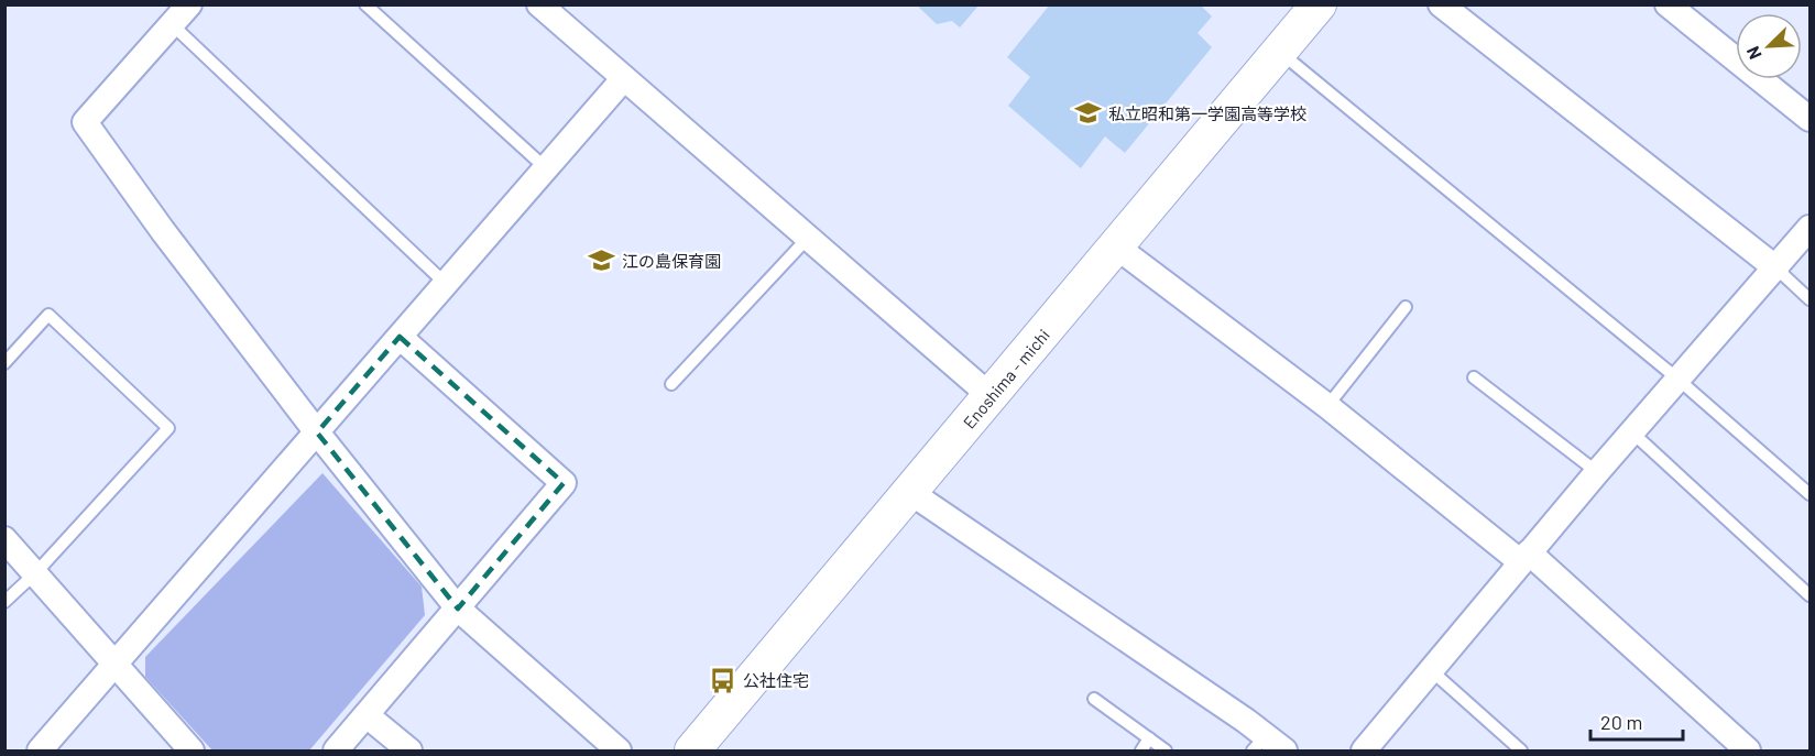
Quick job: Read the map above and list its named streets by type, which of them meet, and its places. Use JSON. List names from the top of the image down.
{
  "streets": {
    "street": ["Enoshima - michi"]
  },
  "places": {
    "school or university": ["私立昭和第一学園高等学校", "江の島保育園"],
    "bus stop": ["公社住宅"]
  },
  "scale_bar": "20 m",
  "north": "bottom left"
}
